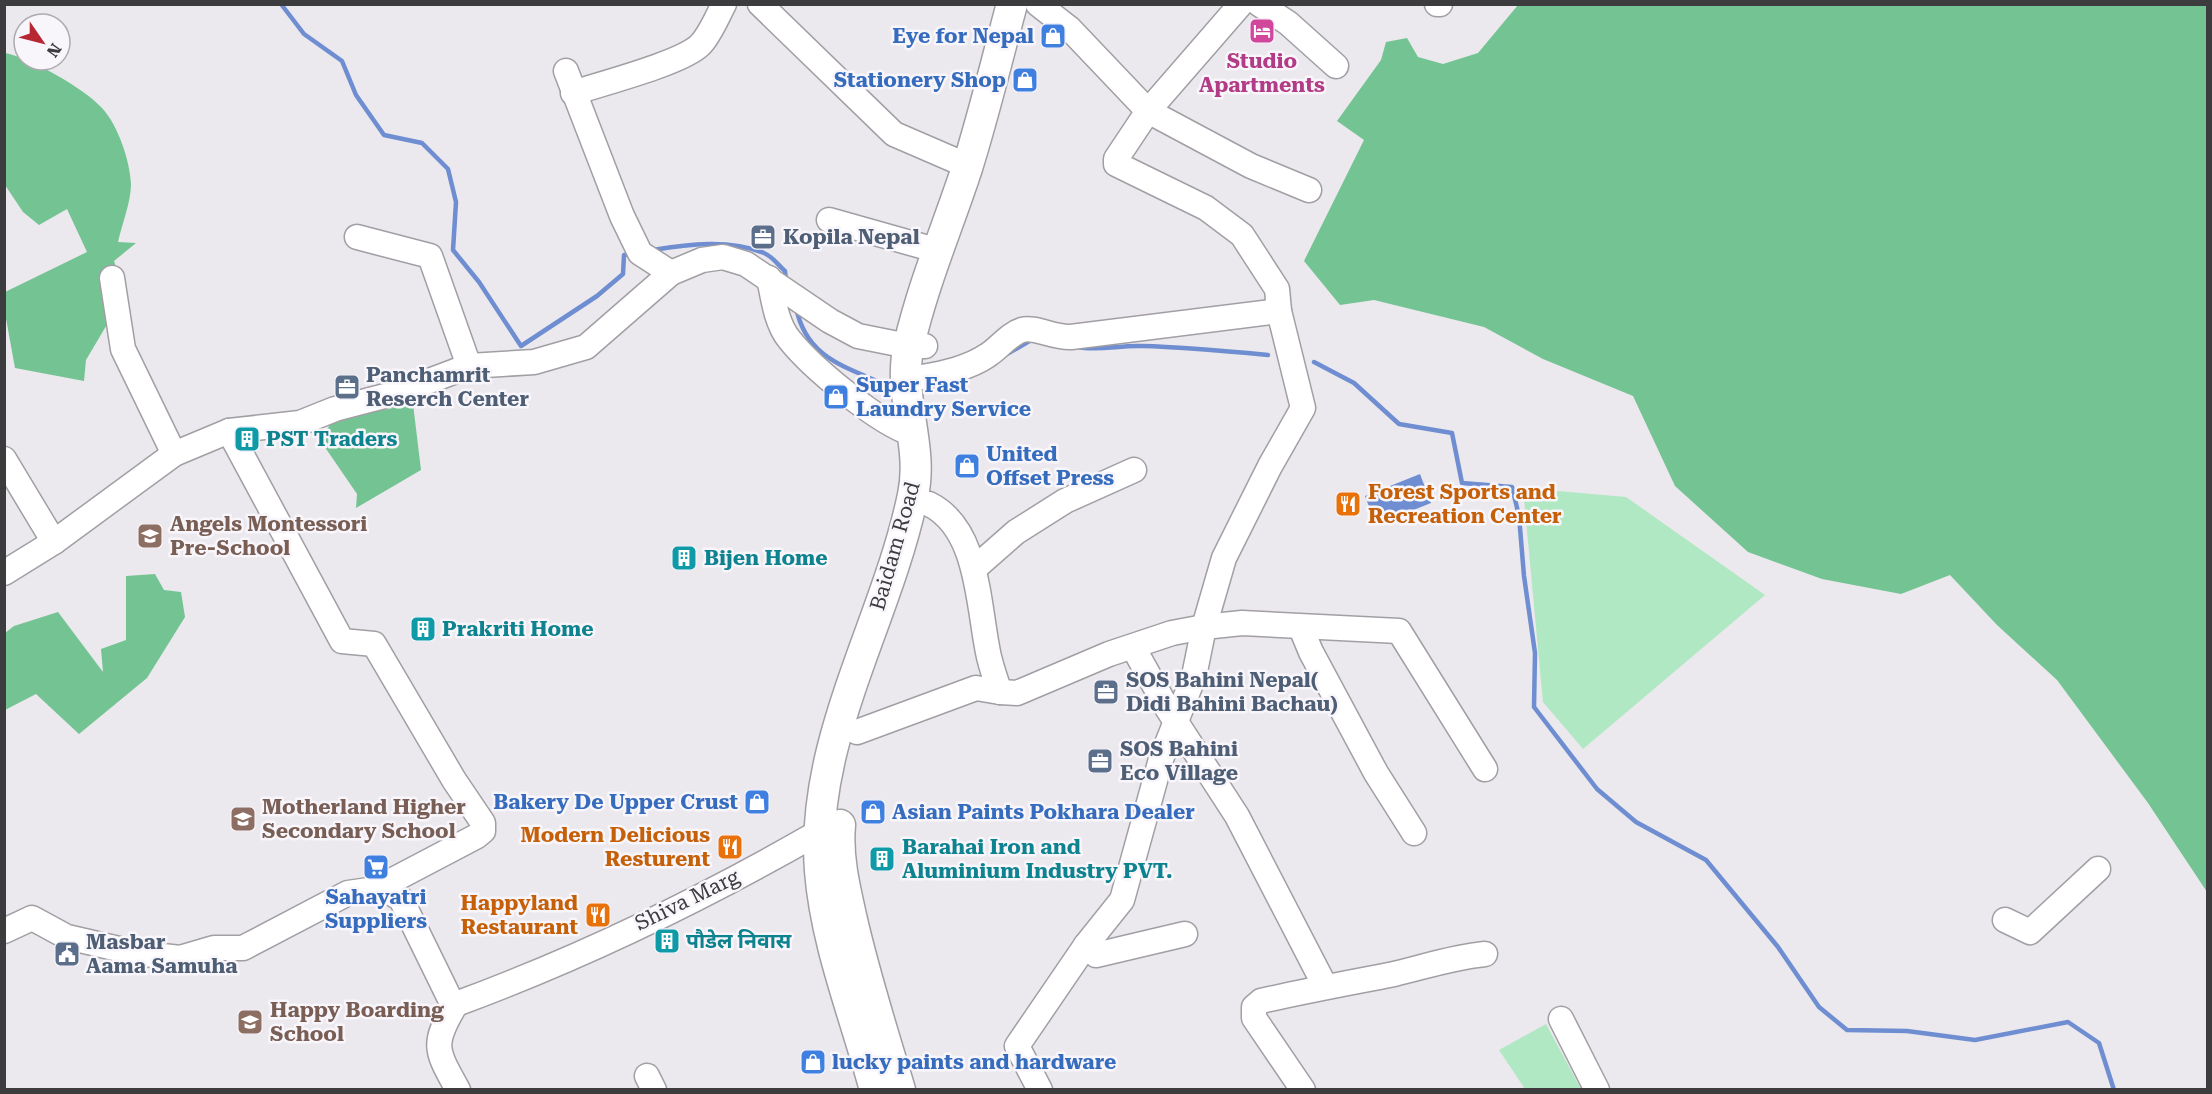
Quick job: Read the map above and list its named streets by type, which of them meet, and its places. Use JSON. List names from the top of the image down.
{
  "streets": {
    "main road": ["Baidam Road"],
    "street": ["Shiva Marg"]
  },
  "crossings": [
    ["Baidam Road", "Shiva Marg"]
  ],
  "places": {
    "hotel": ["Studio Apartments"],
    "shop": [
      "Eye for Nepal",
      "Stationery Shop",
      "Super Fast Laundry Service",
      "United Offset Press",
      "Bakery De Upper Crust",
      "Asian Paints Pokhara Dealer",
      "lucky paints and hardware"
    ],
    "office": [
      "Kopila Nepal",
      "Panchamrit Reserch Center",
      "SOS Bahini Nepal( Didi Bahini Bachau)",
      "SOS Bahini Eco Village"
    ],
    "building": [
      "PST Traders",
      "Bijen Home",
      "Prakriti Home",
      "Barahai Iron and Aluminium Industry PVT.",
      "पौडेल निवास"
    ],
    "restaurant": ["Forest Sports and Recreation Center", "Modern Delicious Resturent", "Happyland Restaurant"],
    "school or university": ["Angels Montessori Pre-School", "Motherland Higher Secondary School", "Happy Boarding School"],
    "supermarket": ["Sahayatri Suppliers"],
    "public building": ["Masbar Aama Samuha"]
  },
  "north": "bottom right"
}
